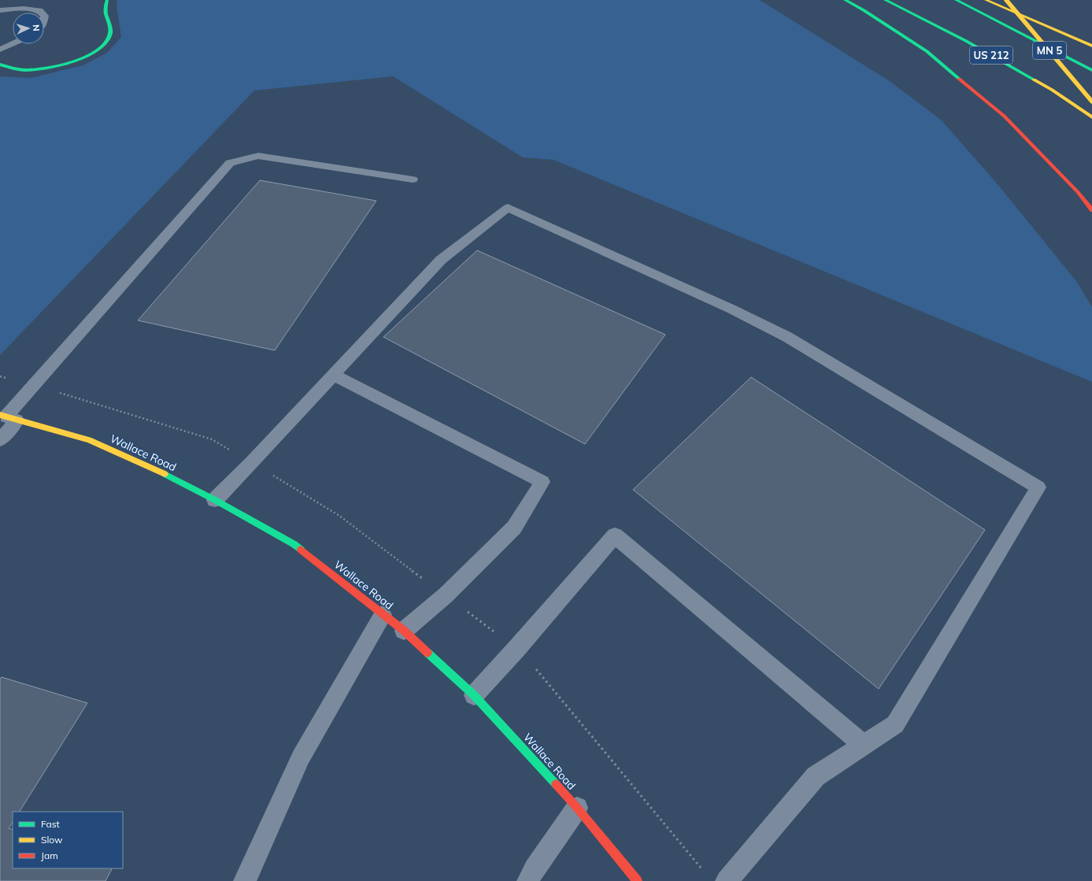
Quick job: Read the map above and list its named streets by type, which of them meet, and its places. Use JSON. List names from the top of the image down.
{
  "streets": {
    "main road": ["MN 5", "US 212", "Wallace Road"]
  },
  "legend": ["Fast", "Slow", "Jam"],
  "north": "right"
}
